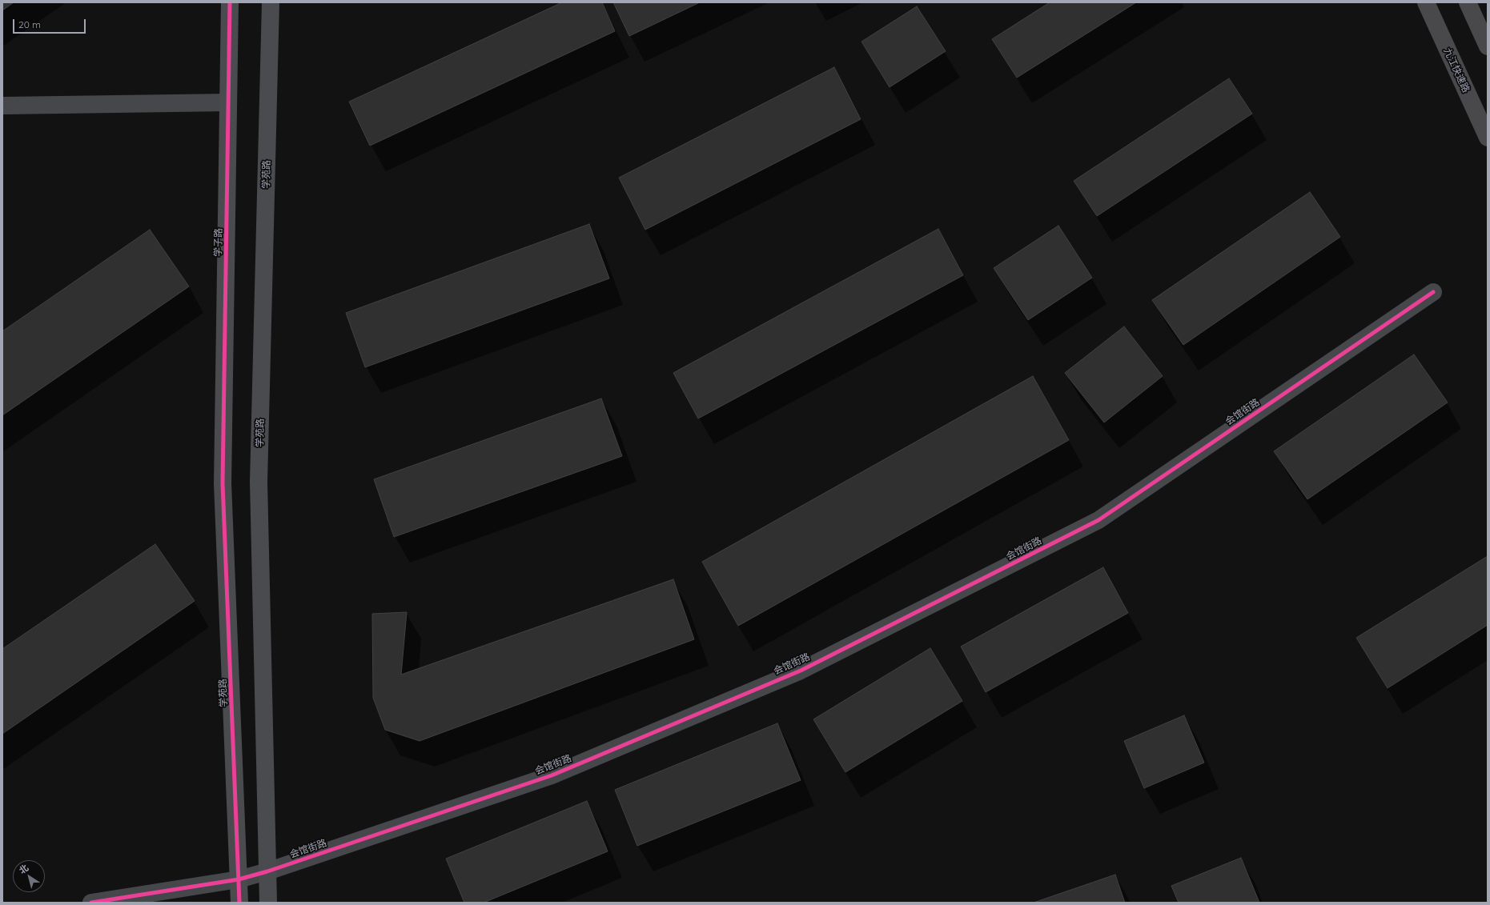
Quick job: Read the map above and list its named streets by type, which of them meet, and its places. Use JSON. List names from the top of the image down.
{
  "streets": {
    "highway": ["九江快速路"],
    "street": ["学苑路", "学子路", "会馆街路"]
  },
  "crossings": [
    ["学苑路", "学子路"],
    ["学苑路", "会馆街路"]
  ],
  "scale_bar": "20 m",
  "north": "top left"
}
